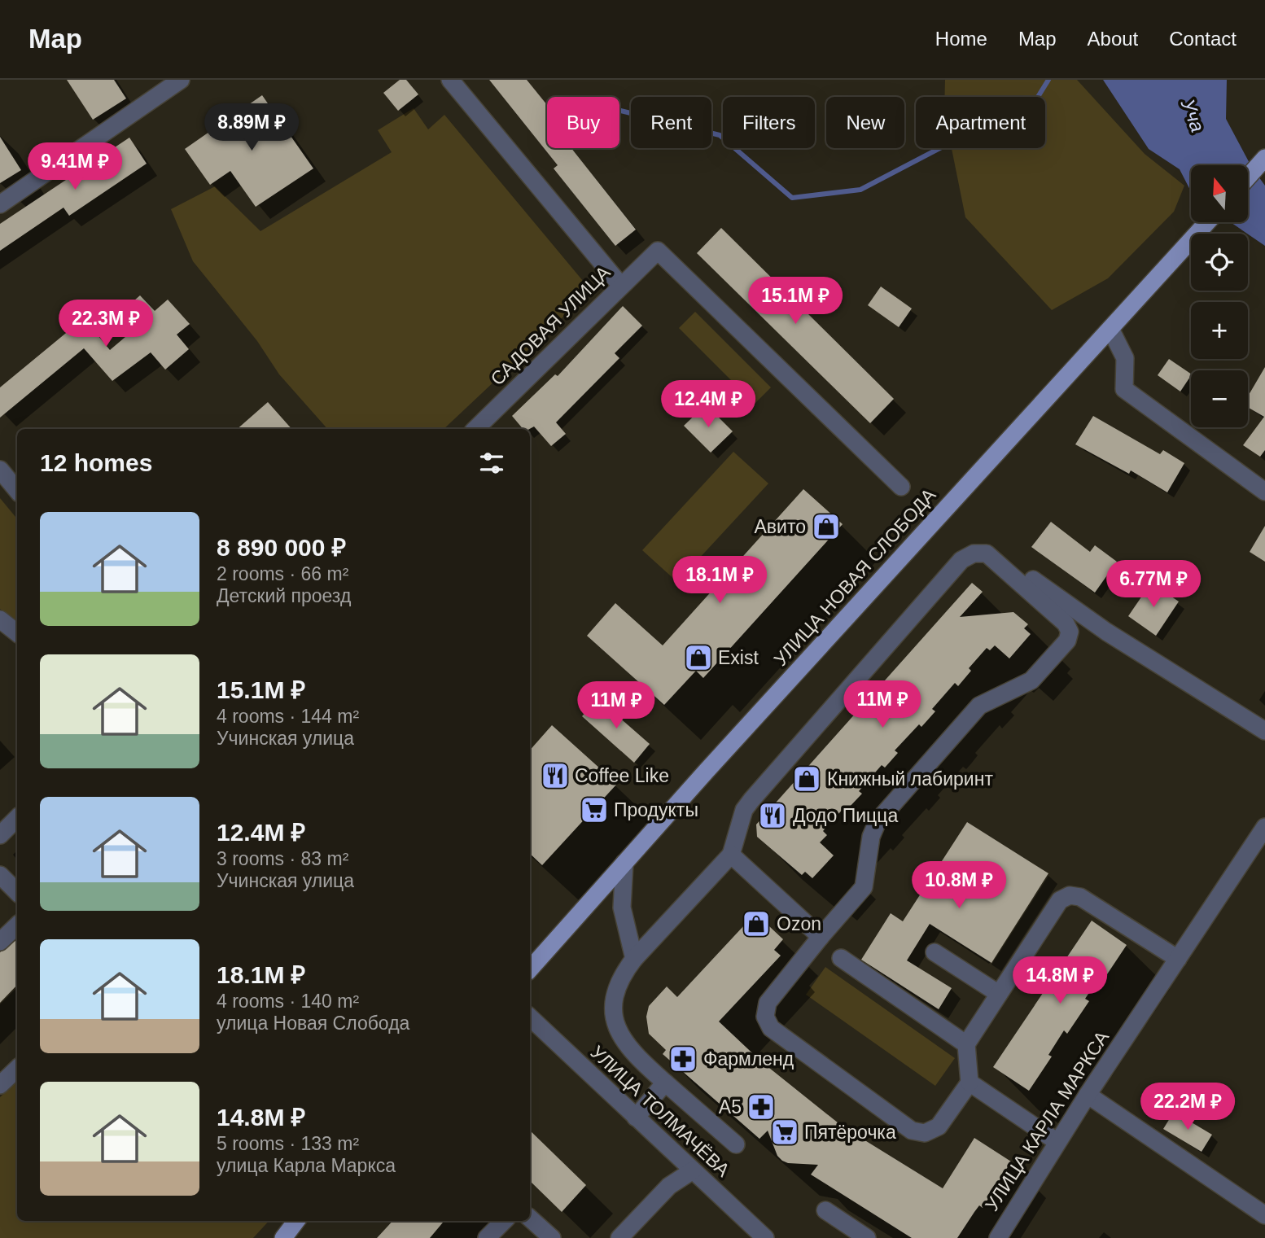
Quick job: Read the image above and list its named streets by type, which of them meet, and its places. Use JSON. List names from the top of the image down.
{
  "streets": {
    "main road": ["УЛИЦА НОВАЯ СЛОБОДА"],
    "street": ["САДОВАЯ УЛИЦА", "УЛИЦА ТОЛМАЧЁВА", "УЛИЦА КАРЛА МАРКСА"]
  },
  "water": ["Уча"],
  "places": {
    "shop": [
      "Авито",
      "Exist",
      "Книжный лабиринт",
      "Ozon"
    ],
    "restaurant": ["Coffee Like", "Додо Пицца"],
    "supermarket": ["Продукты", "Пятёрочка"],
    "pharmacy": ["Фармленд", "А5"]
  },
  "north": "top",
  "page": {
    "header": "Map",
    "nav": [
      "Home",
      "Map",
      "About",
      "Contact"
    ],
    "chip": [
      "Buy",
      "Rent",
      "Filters",
      "New",
      "Apartment"
    ],
    "price": [
      "8.89M ₽",
      "9.41M ₽",
      "15.1M ₽",
      "22.3M ₽",
      "12.4M ₽",
      "18.1M ₽",
      "6.77M ₽",
      "11M ₽",
      "11M ₽",
      "10.8M ₽",
      "14.8M ₽",
      "22.2M ₽"
    ],
    "map_buttons": ["+", "−"],
    "heading": "12 homes",
    "list": [
      {
        "name": "8 890 000 ₽",
        "note": "2 rooms · 66 m² · Детский проезд"
      },
      {
        "name": "15.1M ₽",
        "note": "4 rooms · 144 m² · Учинская улица"
      },
      {
        "name": "12.4M ₽",
        "note": "3 rooms · 83 m² · Учинская улица"
      },
      {
        "name": "18.1M ₽",
        "note": "4 rooms · 140 m² · улица Новая Слобода"
      },
      {
        "name": "14.8M ₽",
        "note": "5 rooms · 133 m² · улица Карла Маркса"
      }
    ]
  }
}
